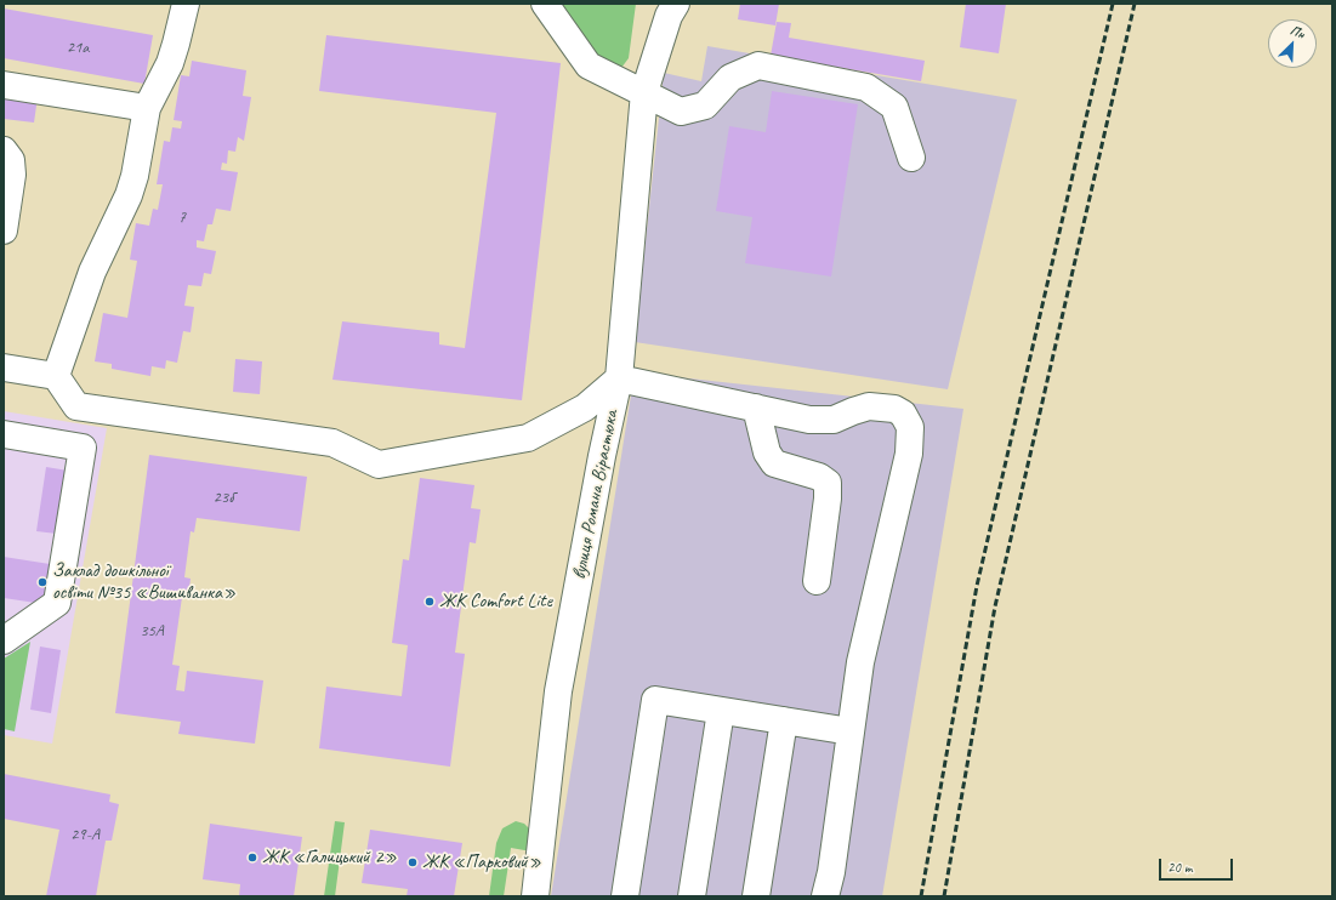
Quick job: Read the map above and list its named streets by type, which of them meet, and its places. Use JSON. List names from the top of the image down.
{
  "streets": {
    "street": ["вулиця Романа Вірастюка"]
  },
  "places": [
    "Заклад дошкільної освіти №35 «Вишиванка»",
    "ЖК Comfort Lite",
    "ЖК «Галицький 2»",
    "ЖК «Парковий»"
  ],
  "house_numbers": [
    "21а",
    "7",
    "23б",
    "35А",
    "29-А"
  ],
  "scale_bar": "20 m",
  "north": "top right"
}
